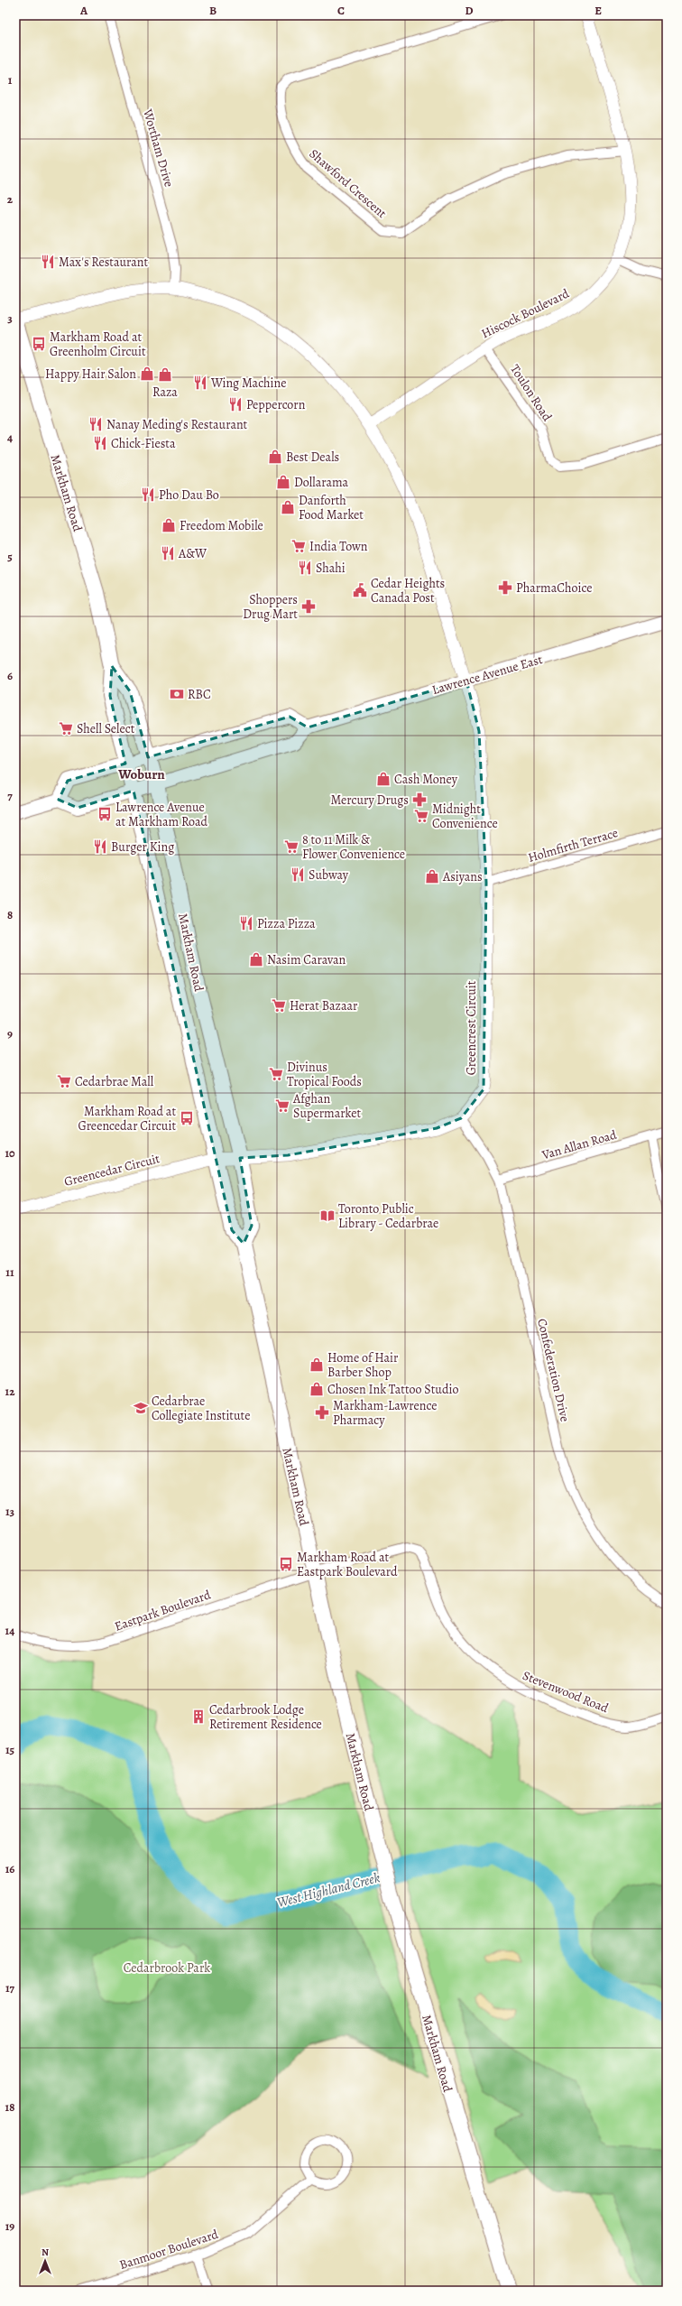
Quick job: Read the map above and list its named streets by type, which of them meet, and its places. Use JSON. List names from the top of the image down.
{
  "streets": {
    "main road": ["Markham Road", "Lawrence Avenue East"],
    "street": [
      "Wortham Drive",
      "Shawford Crescent",
      "Hiscock Boulevard",
      "Toulon Road",
      "Holmfirth Terrace",
      "Greencrest Circuit",
      "Van Allan Road",
      "Greencedar Circuit",
      "Confederation Drive",
      "Eastpark Boulevard",
      "Stevenwood Road",
      "Banmoor Boulevard"
    ]
  },
  "crossings": [
    ["Wortham Drive", "Greencrest Circuit"],
    ["Shawford Crescent", "Hiscock Boulevard"],
    ["Hiscock Boulevard", "Toulon Road"],
    ["Hiscock Boulevard", "Greencrest Circuit"],
    ["Markham Road", "Greencrest Circuit"],
    ["Markham Road", "Greencedar Circuit"],
    ["Markham Road", "Eastpark Boulevard"],
    ["Markham Road", "Stevenwood Road"],
    ["Lawrence Avenue East", "Greencrest Circuit"],
    ["Holmfirth Terrace", "Greencrest Circuit"],
    ["Greencrest Circuit", "Greencedar Circuit"],
    ["Greencrest Circuit", "Confederation Drive"],
    ["Van Allan Road", "Confederation Drive"],
    ["Eastpark Boulevard", "Stevenwood Road"]
  ],
  "districts": ["Woburn"],
  "water": ["West Highland Creek"],
  "parks": ["Cedarbrook Park"],
  "places": {
    "restaurant": [
      "Max's Restaurant",
      "Wing Machine",
      "Peppercorn",
      "Nanay Meding's Restaurant",
      "Chick-Fiesta",
      "Pho Dau Bo",
      "A&W",
      "Shahi",
      "Burger King",
      "Subway",
      "Pizza Pizza"
    ],
    "bus stop": [
      "Markham Road at Greenholm Circuit",
      "Lawrence Avenue at Markham Road",
      "Markham Road at Greencedar Circuit",
      "Markham Road at Eastpark Boulevard"
    ],
    "shop": [
      "Happy Hair Salon",
      "Raza",
      "Best Deals",
      "Dollarama",
      "Danforth Food Market",
      "Freedom Mobile",
      "Cash Money",
      "Asiyans",
      "Nasim Caravan",
      "Home of Hair Barber Shop",
      "Chosen Ink Tattoo Studio"
    ],
    "supermarket": [
      "India Town",
      "Shell Select",
      "Midnight Convenience",
      "8 to 11 Milk & Flower Convenience",
      "Herat Bazaar",
      "Divinus Tropical Foods",
      "Cedarbrae Mall",
      "Afghan Supermarket"
    ],
    "pharmacy": [
      "PharmaChoice",
      "Shoppers Drug Mart",
      "Mercury Drugs",
      "Markham-Lawrence Pharmacy"
    ],
    "public building": ["Cedar Heights Canada Post"],
    "bank": ["RBC"],
    "library": ["Toronto Public Library - Cedarbrae"],
    "school or university": ["Cedarbrae Collegiate Institute"],
    "building": ["Cedarbrook Lodge Retirement Residence"]
  },
  "north": "top",
  "grid": {
    "columns": [
      "A",
      "B",
      "C",
      "D",
      "E"
    ],
    "rows": [
      "1",
      "2",
      "3",
      "4",
      "5",
      "6",
      "7",
      "8",
      "9",
      "10",
      "11",
      "12",
      "13",
      "14",
      "15",
      "16",
      "17",
      "18",
      "19"
    ]
  }
}
